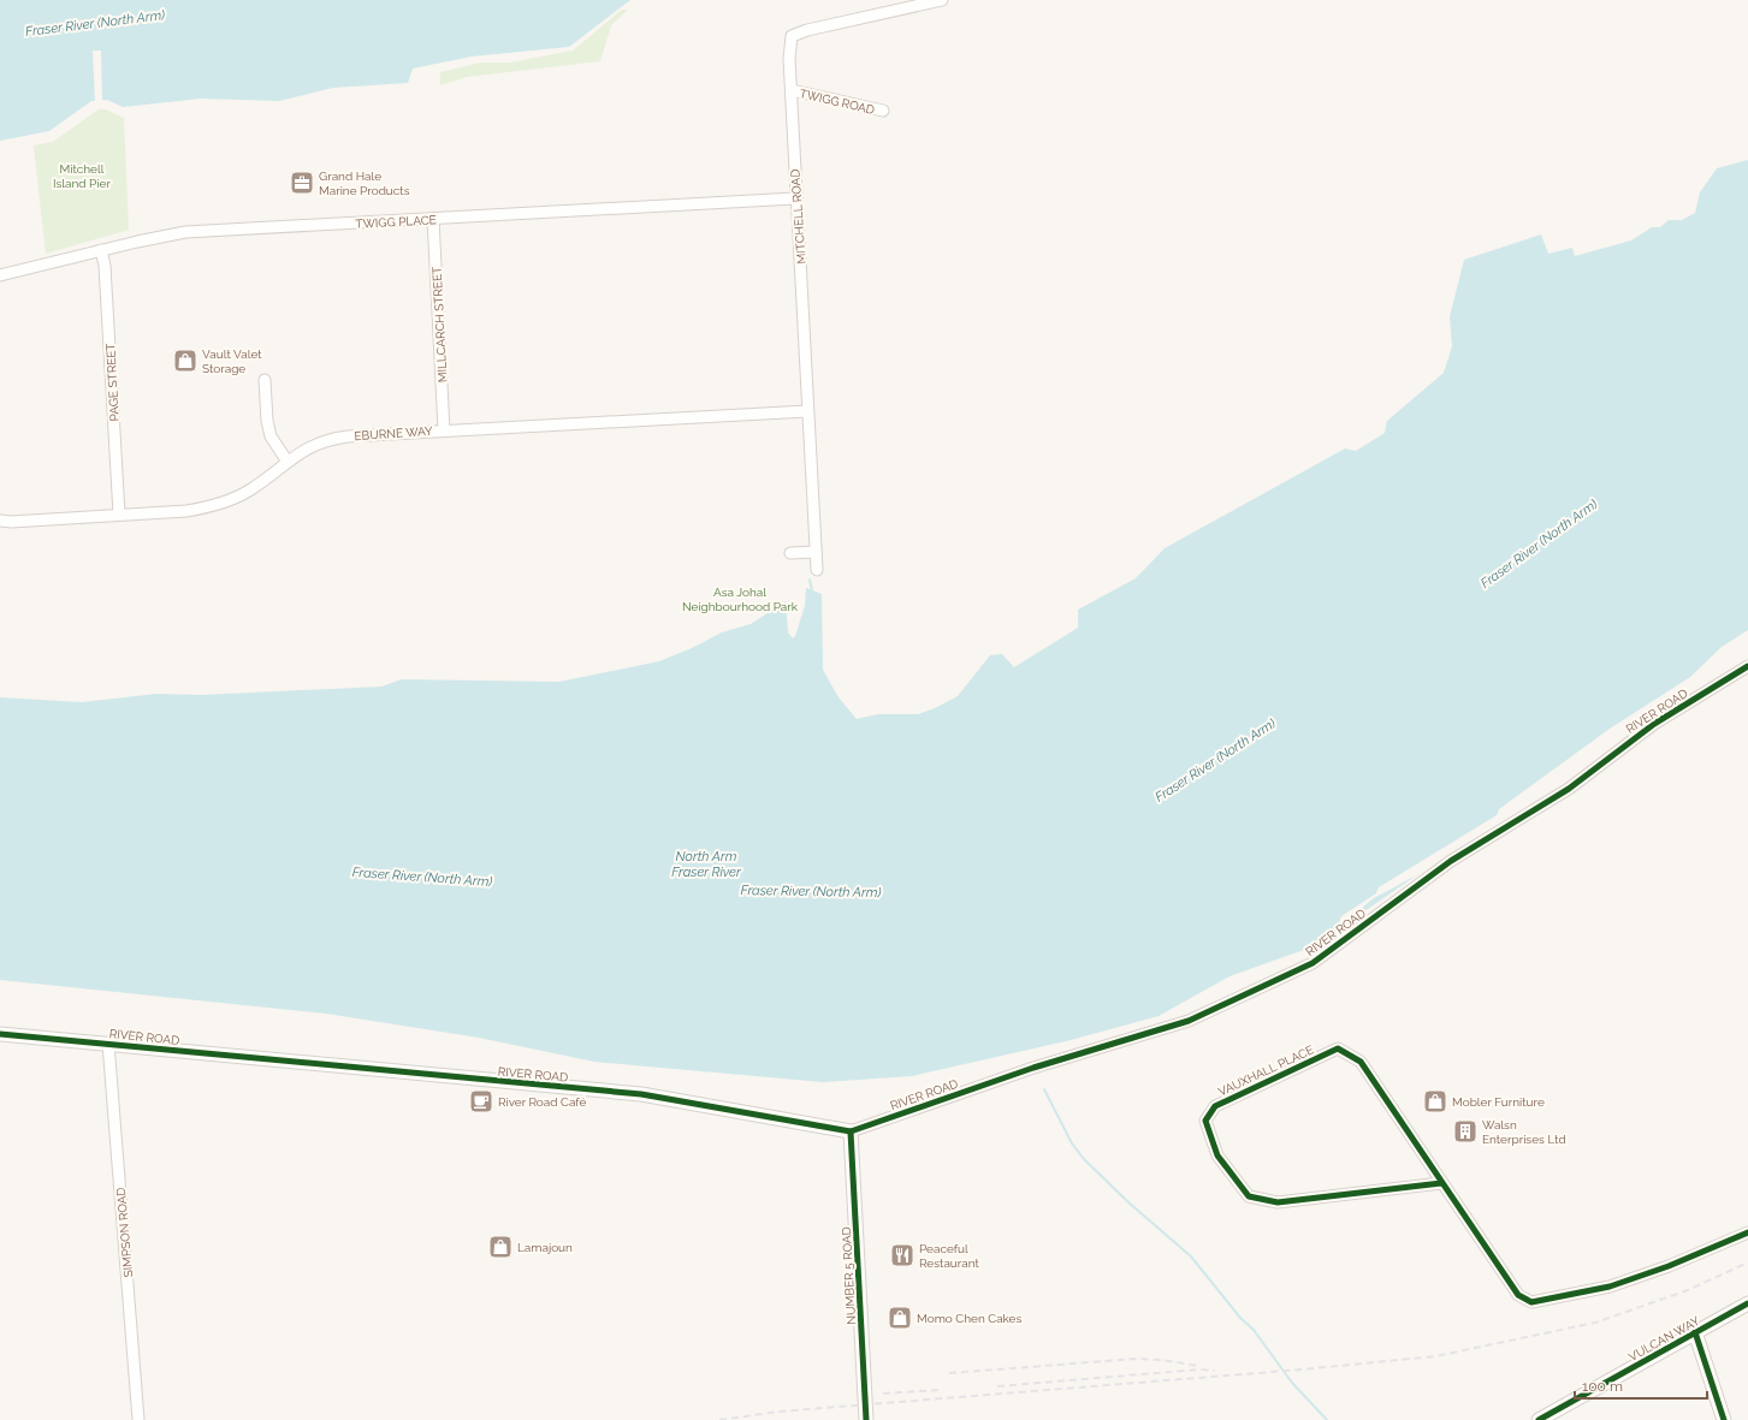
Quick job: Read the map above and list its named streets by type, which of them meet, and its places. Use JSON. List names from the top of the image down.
{
  "streets": {
    "street": [
      "TWIGG ROAD",
      "MITCHELL ROAD",
      "TWIGG PLACE",
      "MILLCARCH STREET",
      "PAGE STREET",
      "EBURNE WAY",
      "RIVER ROAD",
      "VAUXHALL PLACE",
      "SIMPSON ROAD",
      "NUMBER 5 ROAD",
      "VULCAN WAY"
    ]
  },
  "crossings": [
    ["TWIGG ROAD", "MITCHELL ROAD"],
    ["MITCHELL ROAD", "TWIGG PLACE"],
    ["MITCHELL ROAD", "EBURNE WAY"],
    ["TWIGG PLACE", "MILLCARCH STREET"],
    ["TWIGG PLACE", "PAGE STREET"],
    ["MILLCARCH STREET", "EBURNE WAY"],
    ["PAGE STREET", "EBURNE WAY"],
    ["RIVER ROAD", "SIMPSON ROAD"],
    ["RIVER ROAD", "NUMBER 5 ROAD"]
  ],
  "water": ["Fraser River (North Arm)", "North Arm Fraser River"],
  "parks": ["Mitchell Island Pier", "Asa Johal Neighbourhood Park"],
  "places": {
    "office": ["Grand Hale Marine Products"],
    "shop": [
      "Vault Valet Storage",
      "Mobler Furniture",
      "Lamajoun",
      "Momo Chen Cakes"
    ],
    "cafe": ["River Road Café"],
    "building": ["Walsn Enterprises Ltd"],
    "restaurant": ["Peaceful Restaurant"]
  },
  "scale_bar": "100 m"
}
